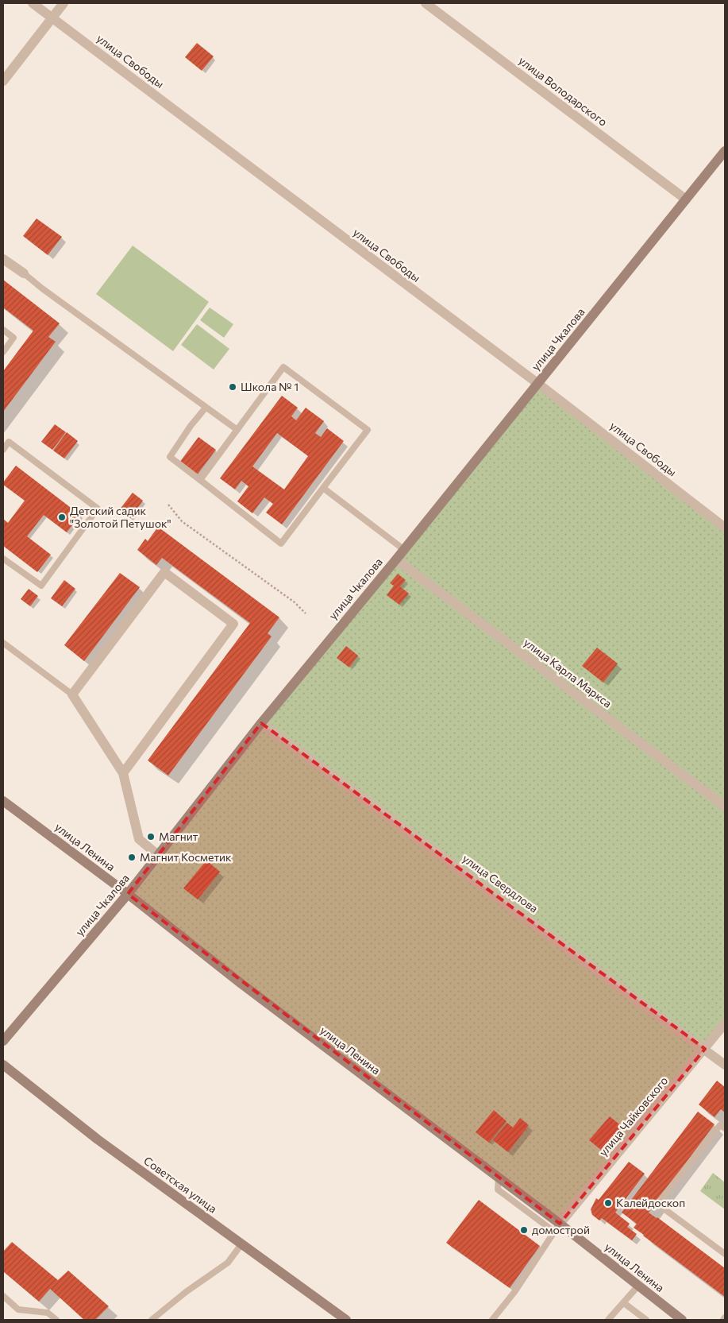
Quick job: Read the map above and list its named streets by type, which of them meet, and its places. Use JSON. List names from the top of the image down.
{
  "streets": {
    "main road": ["улица Чкалова", "улица Ленина", "Советская улица"],
    "street": [
      "улица Свободы",
      "улица Володарского",
      "улица Карла Маркса",
      "улица Свердлова",
      "улица Чайковского"
    ]
  },
  "crossings": [
    ["улица Свободы", "улица Чкалова"],
    ["улица Володарского", "улица Чкалова"],
    ["улица Чкалова", "улица Карла Маркса"],
    ["улица Чкалова", "улица Ленина"],
    ["улица Чкалова", "улица Свердлова"],
    ["улица Ленина", "улица Чайковского"],
    ["улица Свердлова", "улица Чайковского"]
  ],
  "places": [
    "Школа № 1",
    "Детский садик \"Золотой Петушок\"",
    "Магнит",
    "Магнит Косметик",
    "Калейдоскоп",
    "домострой"
  ]
}
